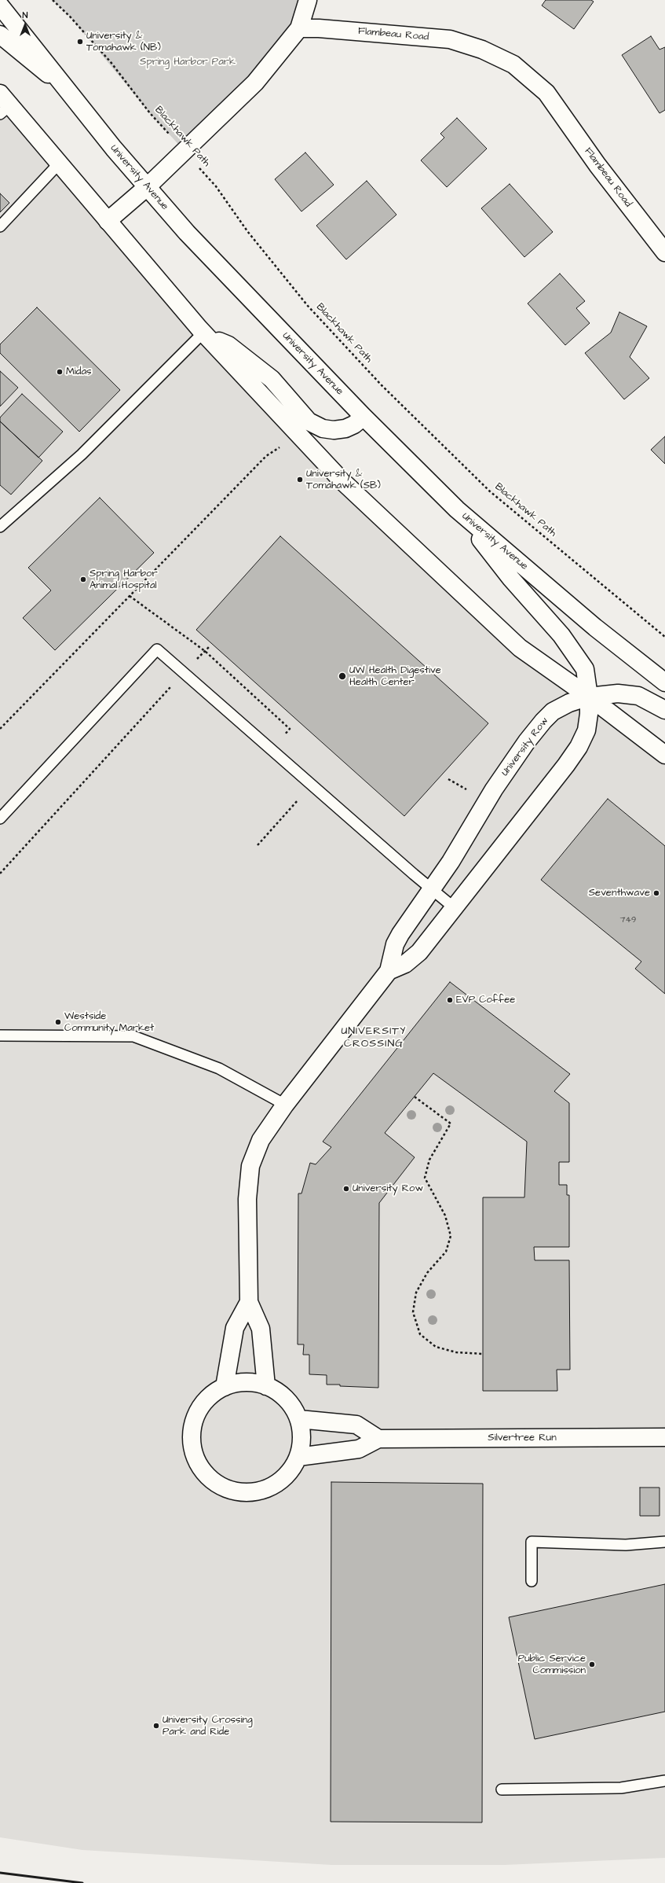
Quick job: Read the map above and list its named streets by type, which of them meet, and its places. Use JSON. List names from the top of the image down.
{
  "streets": {
    "street": [
      "Flambeau Road",
      "University Avenue",
      "University Row",
      "Silvertree Run"
    ],
    "path": ["Blackhawk Path"]
  },
  "crossings": [
    ["University Row", "Silvertree Run"]
  ],
  "districts": ["UNIVERSITY CROSSING"],
  "parks": ["Spring Harbor Park"],
  "places": [
    "University & Tomahawk (NB)",
    "Midas",
    "University & Tomahawk (SB)",
    "Spring Harbor Animal Hospital",
    "UW Health Digestive Health Center",
    "Seventhwave",
    "EVP Coffee",
    "Westside Community Market",
    "University Row",
    "Public Service Commission",
    "University Crossing Park and Ride"
  ],
  "house_numbers": ["749"],
  "north": "top"
}
